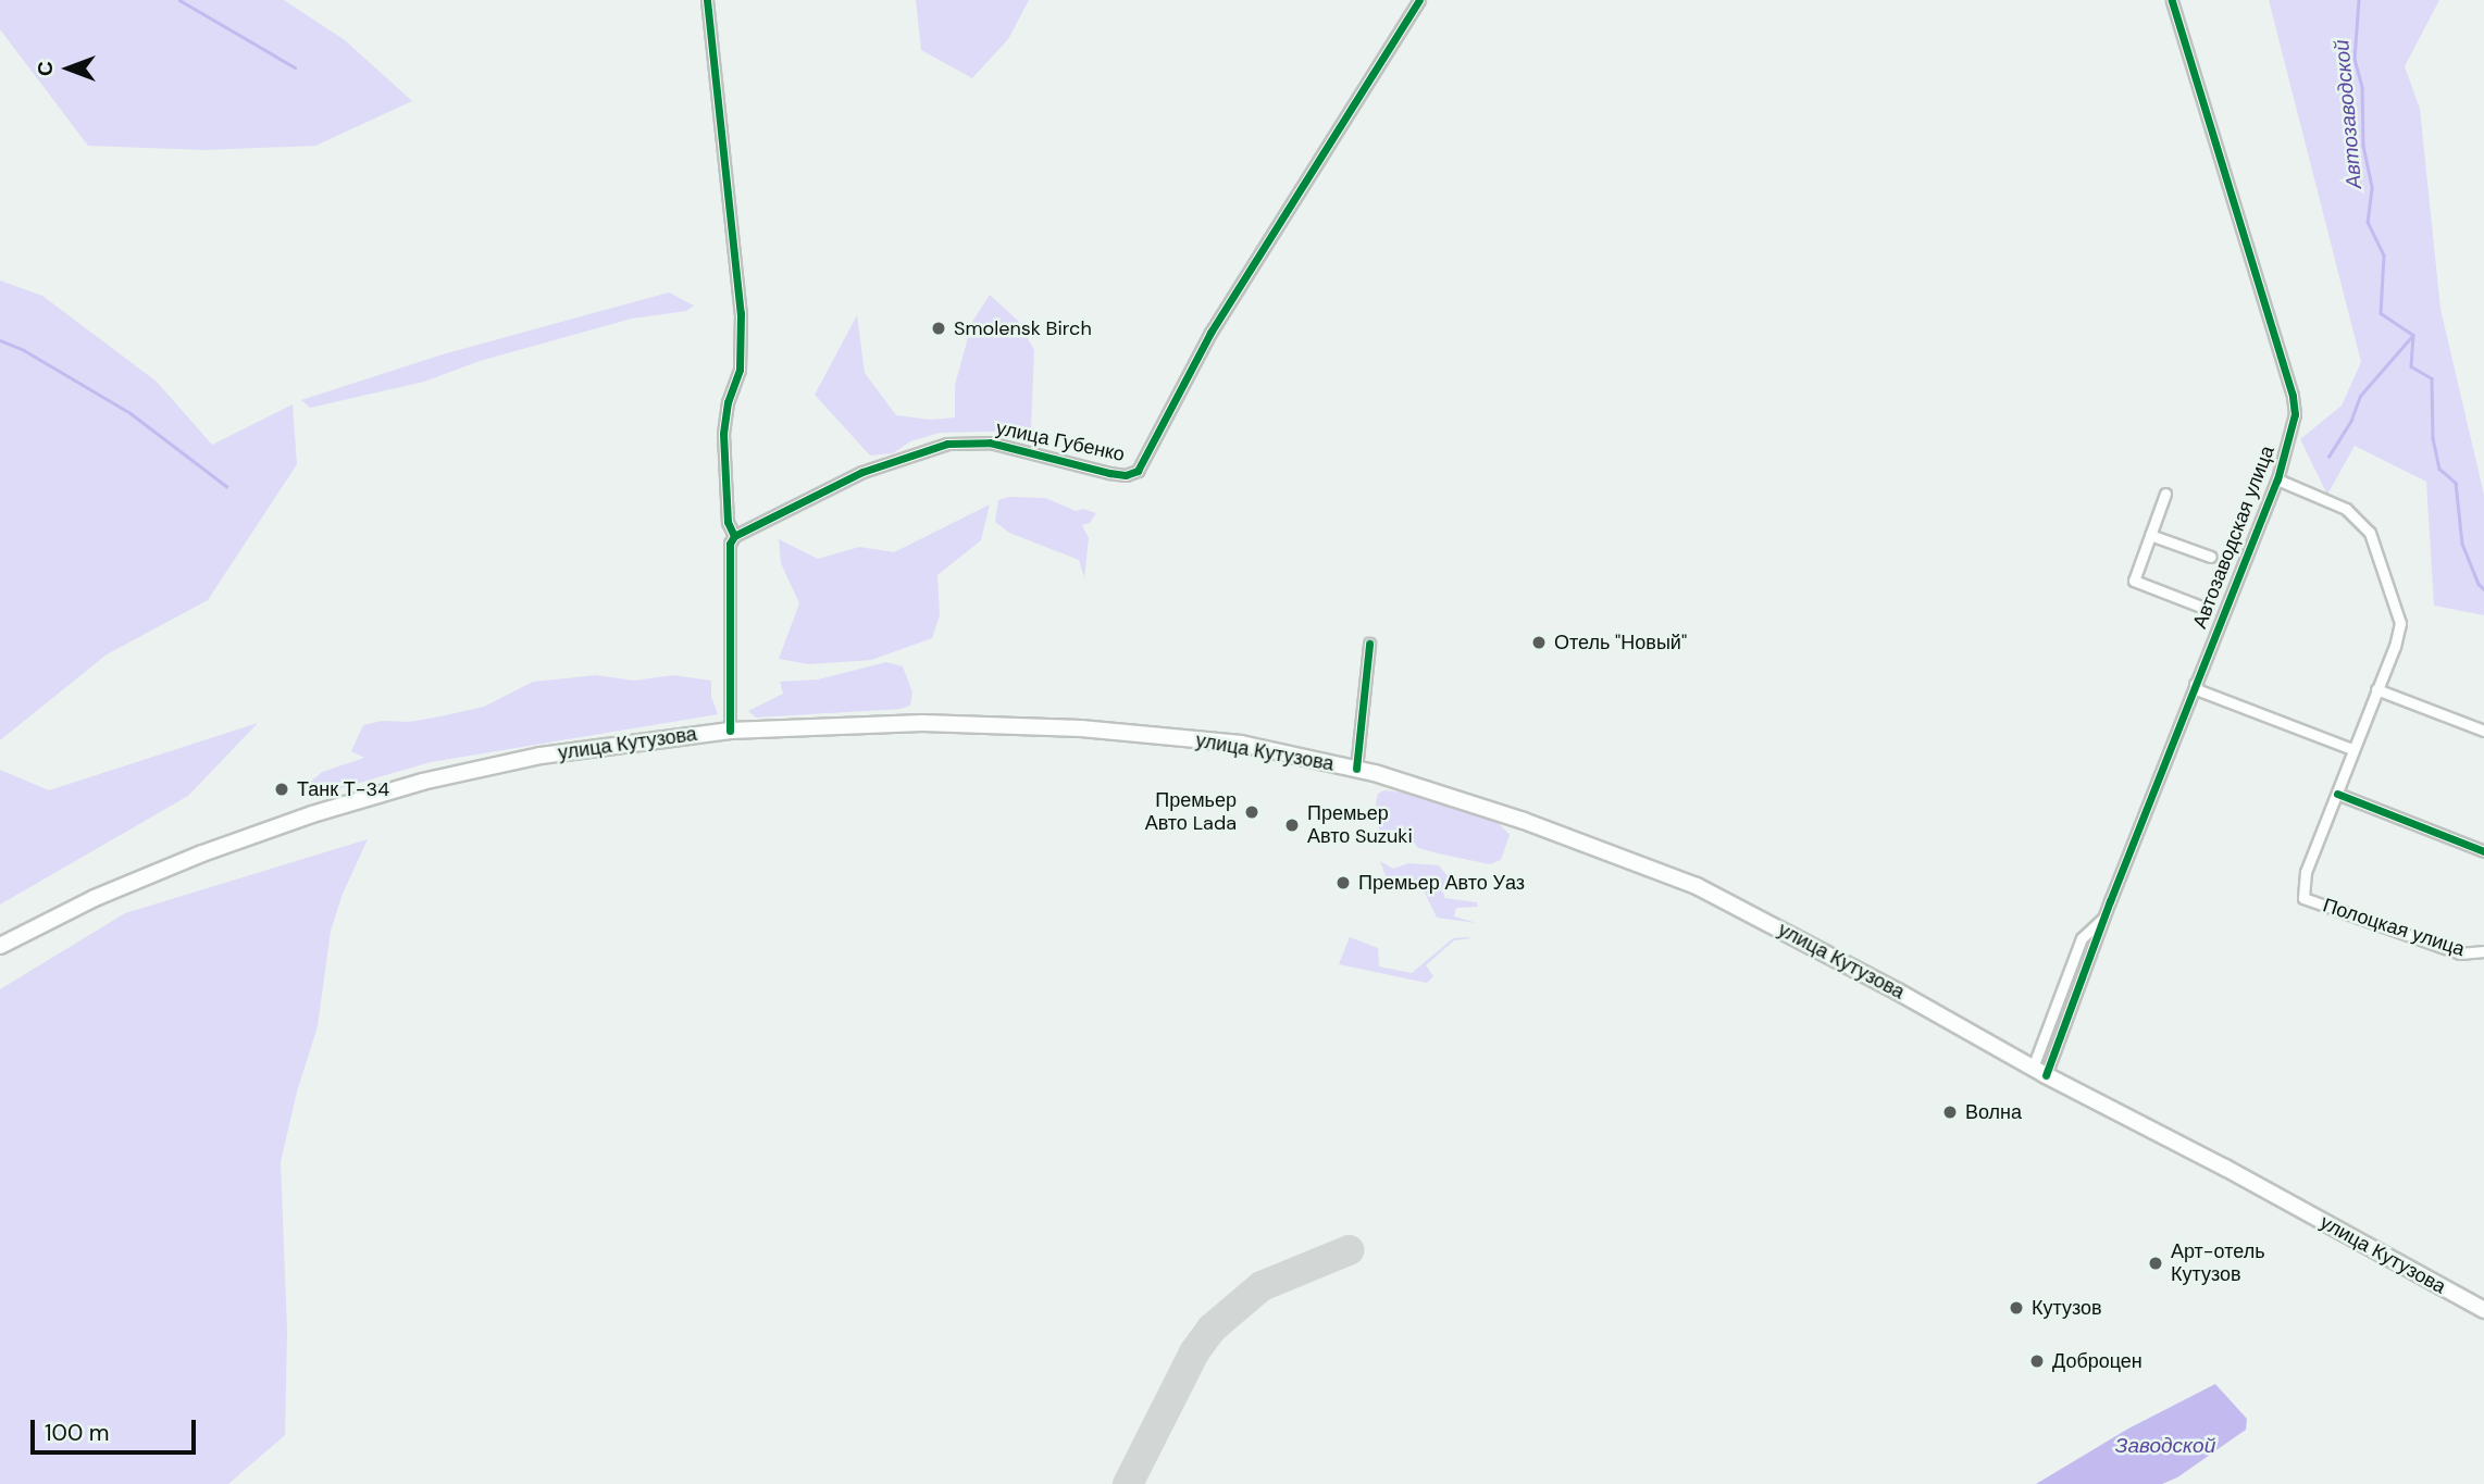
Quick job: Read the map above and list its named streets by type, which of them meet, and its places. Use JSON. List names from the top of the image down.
{
  "streets": {
    "main road": ["улица Кутузова"],
    "street": ["улица Губенко", "Автозаводская улица", "Полоцкая улица"]
  },
  "crossings": [
    ["Автозаводская улица", "улица Кутузова"]
  ],
  "water": ["Автозаводской", "Заводской"],
  "places": [
    "Smolensk Birch",
    "Отель \"Новый\"",
    "Танк Т-34",
    "Премьер Авто Lada",
    "Премьер Авто Suzuki",
    "Премьер Авто Уаз",
    "Волна",
    "Арт-отель Кутузов",
    "Кутузов",
    "Доброцен"
  ],
  "scale_bar": "100 m",
  "north": "left"
}
